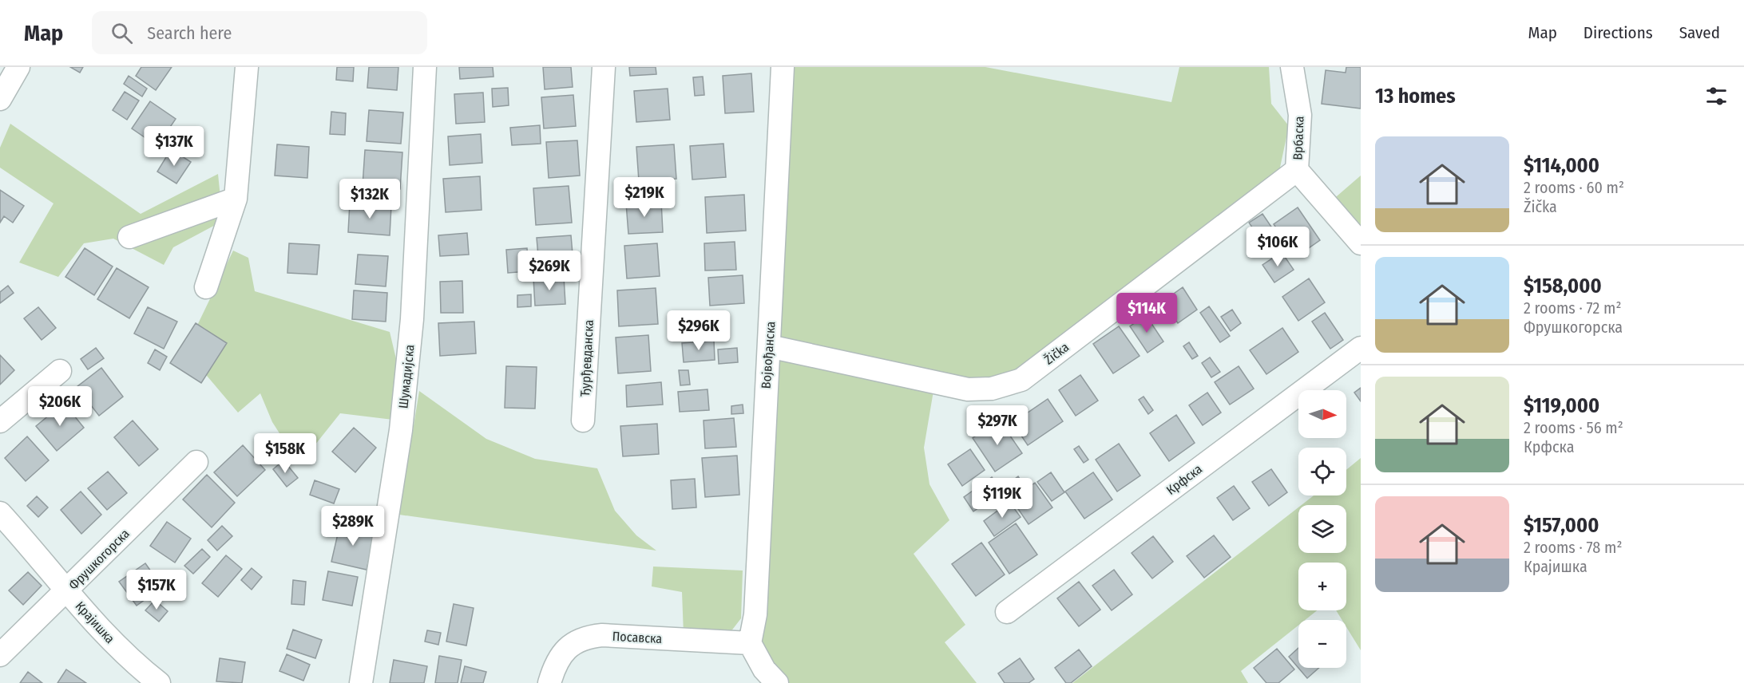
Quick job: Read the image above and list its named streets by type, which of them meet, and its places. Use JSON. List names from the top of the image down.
{
  "streets": {
    "street": [
      "Врбаска",
      "Žička",
      "Војвођанска",
      "Ђурђевданска",
      "Шумадијска",
      "Крфска",
      "Фрушкогорска",
      "Крајишка",
      "Посавска"
    ]
  },
  "crossings": [
    ["Врбаска", "Žička"],
    ["Žička", "Војвођанска"],
    ["Војвођанска", "Посавска"],
    ["Фрушкогорска", "Крајишка"]
  ],
  "north": "right",
  "page": {
    "header": "Map",
    "search": "Search here",
    "nav": ["Map", "Directions", "Saved"],
    "heading": "13 homes",
    "list": [
      {
        "name": "$114,000",
        "note": "2 rooms · 60 m² · Žička"
      },
      {
        "name": "$158,000",
        "note": "2 rooms · 72 m² · Фрушкогорска"
      },
      {
        "name": "$119,000",
        "note": "2 rooms · 56 m² · Крфска"
      },
      {
        "name": "$157,000",
        "note": "2 rooms · 78 m² · Крајишка"
      }
    ],
    "price": [
      "$137K",
      "$219K",
      "$132K",
      "$106K",
      "$269K",
      "$114K",
      "$296K",
      "$206K",
      "$297K",
      "$158K",
      "$119K",
      "$289K",
      "$157K"
    ],
    "map_buttons": ["+", "−"]
  }
}
